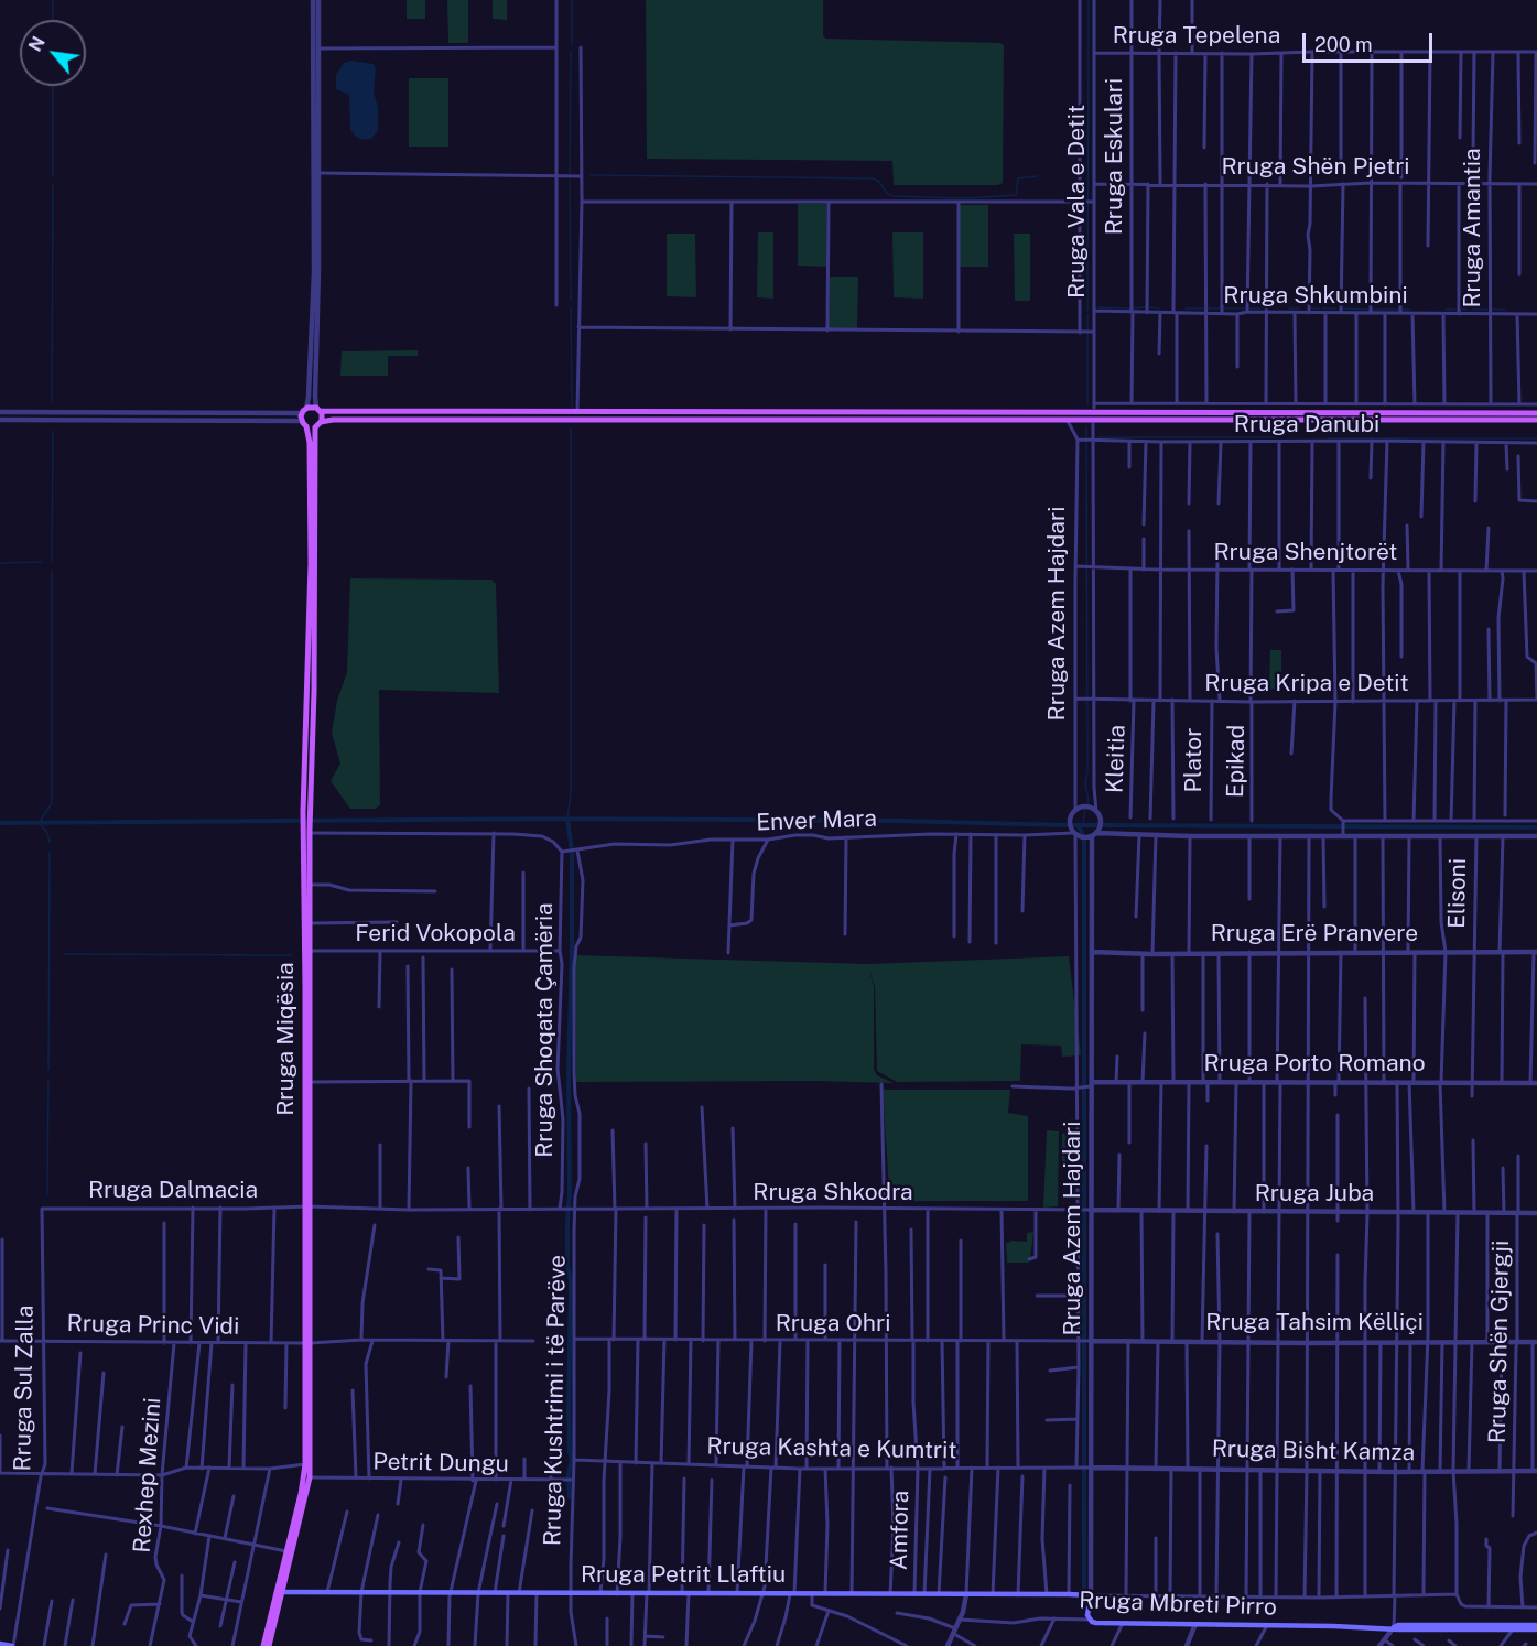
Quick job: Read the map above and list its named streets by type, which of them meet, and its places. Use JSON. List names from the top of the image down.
{
  "streets": {
    "main road": [
      "Rruga Azem Hajdari",
      "Rruga Miqësia",
      "Rruga Petrit Llaftiu",
      "Rruga Mbreti Pirro"
    ],
    "street": [
      "Rruga Tepelena",
      "Rruga Eskulari",
      "Rruga Shën Pjetri",
      "Rruga Vala e Detit",
      "Rruga Amantia",
      "Rruga Shkumbini",
      "Rruga Danubi",
      "Rruga Shenjtorët",
      "Rruga Kripa e Detit",
      "Kleitia",
      "Plator",
      "Epikad",
      "Enver Mara",
      "Elisoni",
      "Ferid Vokopola",
      "Rruga Erë Pranvere",
      "Rruga Shoqata Çamëria",
      "Rruga Porto Romano",
      "Rruga Dalmacia",
      "Rruga Shkodra",
      "Rruga Juba",
      "Rruga Tahsim Këlliçi",
      "Rruga Ohri",
      "Rruga Princ Vidi",
      "Rruga Shën Gjergji",
      "Rruga Sul Zalla",
      "Rruga Kushtrimi i të Parëve",
      "Rruga Kashta e Kumtrit",
      "Rruga Bisht Kamza",
      "Petrit Dungu",
      "Rexhep Mezini",
      "Amfora"
    ]
  },
  "crossings": [
    ["Rruga Tepelena", "Rruga Eskulari"],
    ["Rruga Tepelena", "Rruga Vala e Detit"],
    ["Rruga Tepelena", "Rruga Amantia"],
    ["Rruga Eskulari", "Rruga Shën Pjetri"],
    ["Rruga Eskulari", "Rruga Vala e Detit"],
    ["Rruga Eskulari", "Rruga Shkumbini"],
    ["Rruga Shën Pjetri", "Rruga Vala e Detit"],
    ["Rruga Shën Pjetri", "Rruga Amantia"],
    ["Rruga Vala e Detit", "Rruga Shkumbini"],
    ["Rruga Amantia", "Rruga Shkumbini"],
    ["Rruga Danubi", "Rruga Azem Hajdari"],
    ["Rruga Danubi", "Epikad"],
    ["Rruga Shenjtorët", "Rruga Azem Hajdari"],
    ["Rruga Shenjtorët", "Kleitia"],
    ["Rruga Shenjtorët", "Epikad"],
    ["Rruga Azem Hajdari", "Rruga Kripa e Detit"],
    ["Rruga Azem Hajdari", "Enver Mara"],
    ["Rruga Azem Hajdari", "Rruga Erë Pranvere"],
    ["Rruga Azem Hajdari", "Rruga Porto Romano"],
    ["Rruga Azem Hajdari", "Rruga Shkodra"],
    ["Rruga Azem Hajdari", "Rruga Juba"],
    ["Rruga Azem Hajdari", "Rruga Tahsim Këlliçi"],
    ["Rruga Azem Hajdari", "Rruga Ohri"],
    ["Rruga Azem Hajdari", "Rruga Kashta e Kumtrit"],
    ["Rruga Azem Hajdari", "Rruga Bisht Kamza"],
    ["Rruga Azem Hajdari", "Rruga Petrit Llaftiu"],
    ["Rruga Azem Hajdari", "Rruga Mbreti Pirro"],
    ["Rruga Kripa e Detit", "Kleitia"],
    ["Rruga Kripa e Detit", "Plator"],
    ["Rruga Kripa e Detit", "Epikad"],
    ["Enver Mara", "Rruga Shoqata Çamëria"],
    ["Enver Mara", "Rruga Kushtrimi i të Parëve"],
    ["Elisoni", "Rruga Erë Pranvere"],
    ["Elisoni", "Rruga Porto Romano"],
    ["Ferid Vokopola", "Rruga Shoqata Çamëria"],
    ["Ferid Vokopola", "Rruga Miqësia"],
    ["Rruga Shoqata Çamëria", "Rruga Shkodra"],
    ["Rruga Miqësia", "Rruga Dalmacia"],
    ["Rruga Miqësia", "Rruga Princ Vidi"],
    ["Rruga Miqësia", "Petrit Dungu"],
    ["Rruga Miqësia", "Rruga Petrit Llaftiu"],
    ["Rruga Dalmacia", "Rruga Shkodra"],
    ["Rruga Dalmacia", "Rruga Sul Zalla"],
    ["Rruga Shkodra", "Rruga Juba"],
    ["Rruga Shkodra", "Rruga Kushtrimi i të Parëve"],
    ["Rruga Juba", "Rruga Shën Gjergji"],
    ["Rruga Tahsim Këlliçi", "Rruga Ohri"],
    ["Rruga Tahsim Këlliçi", "Rruga Shën Gjergji"],
    ["Rruga Ohri", "Rruga Kushtrimi i të Parëve"],
    ["Rruga Ohri", "Amfora"],
    ["Rruga Princ Vidi", "Rruga Sul Zalla"],
    ["Rruga Princ Vidi", "Rexhep Mezini"],
    ["Rruga Shën Gjergji", "Rruga Bisht Kamza"],
    ["Rruga Kushtrimi i të Parëve", "Rruga Kashta e Kumtrit"],
    ["Rruga Kushtrimi i të Parëve", "Petrit Dungu"],
    ["Rruga Kushtrimi i të Parëve", "Rruga Petrit Llaftiu"],
    ["Rruga Kashta e Kumtrit", "Rruga Bisht Kamza"],
    ["Rruga Kashta e Kumtrit", "Amfora"],
    ["Amfora", "Rruga Petrit Llaftiu"]
  ],
  "scale_bar": "200 m",
  "north": "top left"
}
